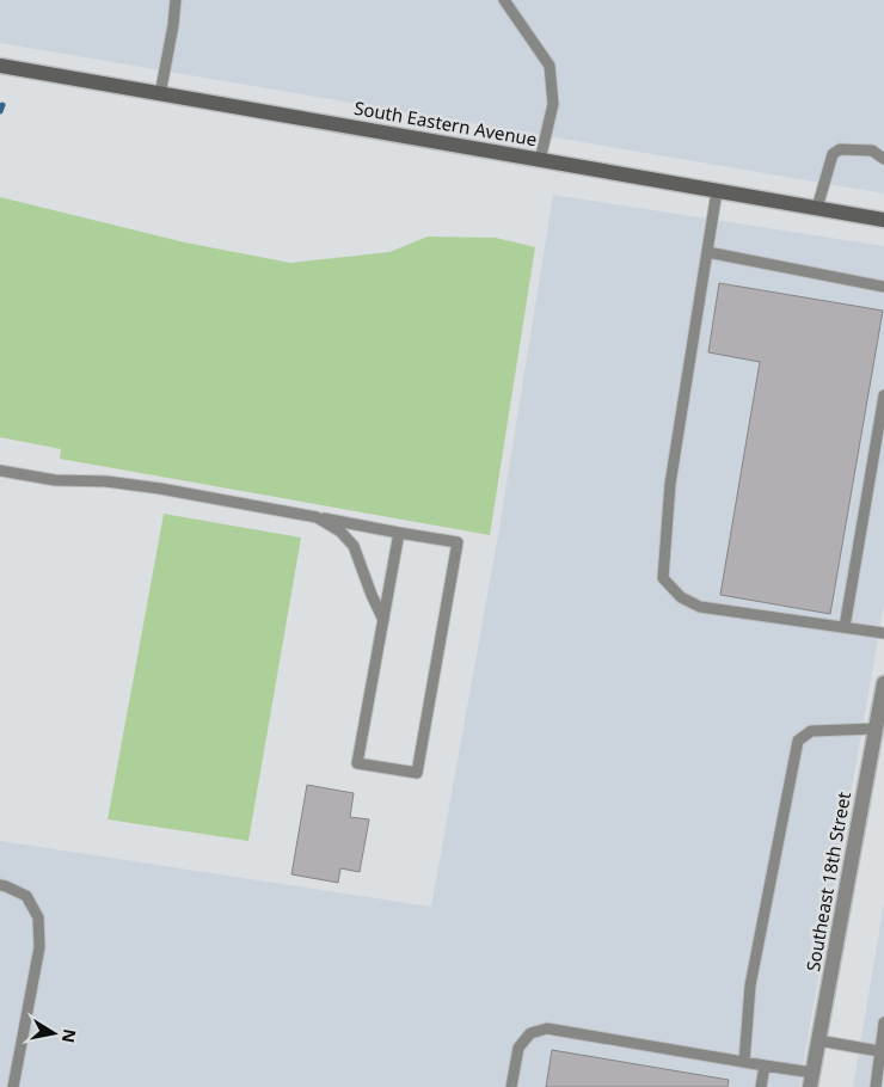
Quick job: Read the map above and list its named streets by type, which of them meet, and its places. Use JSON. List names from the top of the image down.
{
  "streets": {
    "main road": ["South Eastern Avenue"],
    "street": ["Southeast 18th Street"]
  },
  "north": "right"
}
